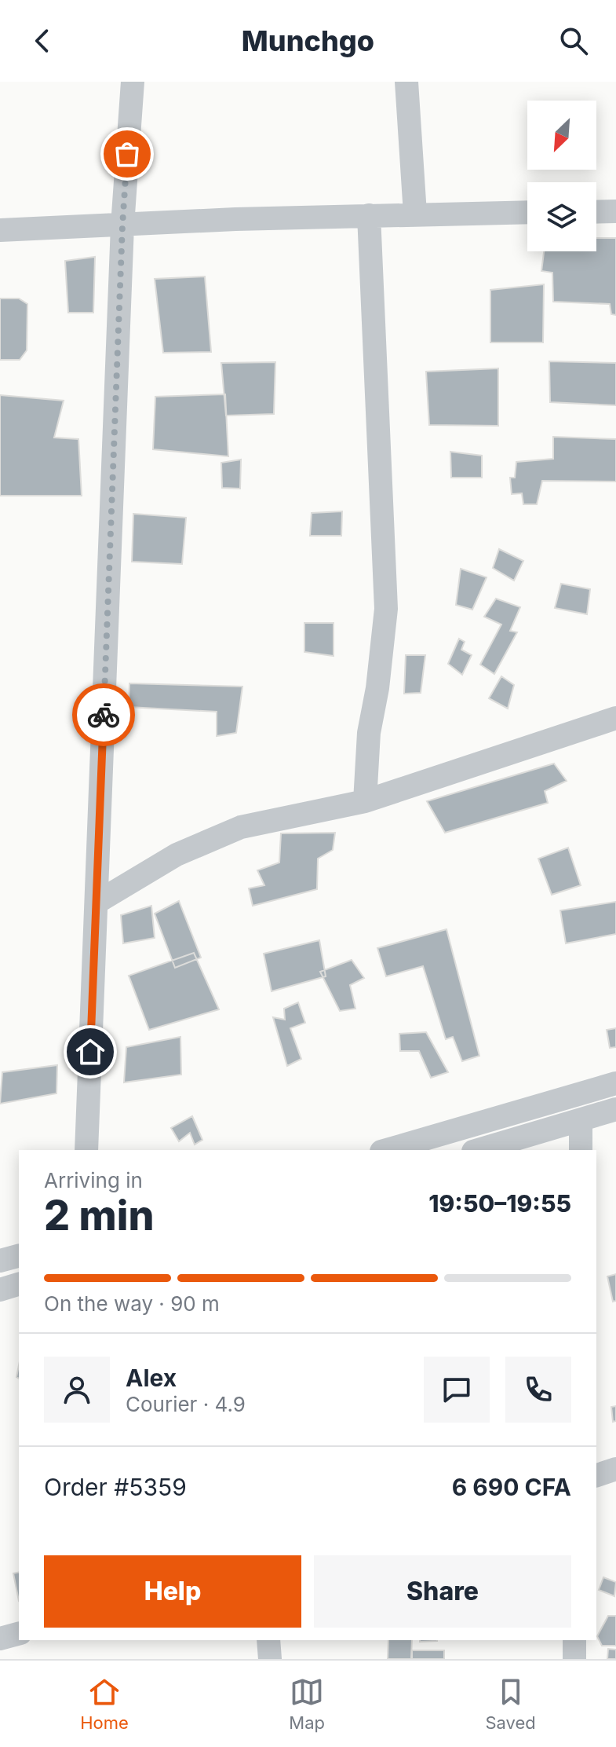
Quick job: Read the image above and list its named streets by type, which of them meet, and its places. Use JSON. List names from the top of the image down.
{
  "north": "bottom left",
  "page": {
    "header": "Munchgo",
    "heading": ["2 min", "Arriving in", "19:50–19:55"],
    "panel": [
      "Alex",
      "Courier · 4.9",
      "Order #5359",
      "6 690 CFA"
    ],
    "bar": "On the way · 90 m",
    "buttons": ["Help", "Share"],
    "tabs": ["Home", "Map", "Saved"]
  }
}
